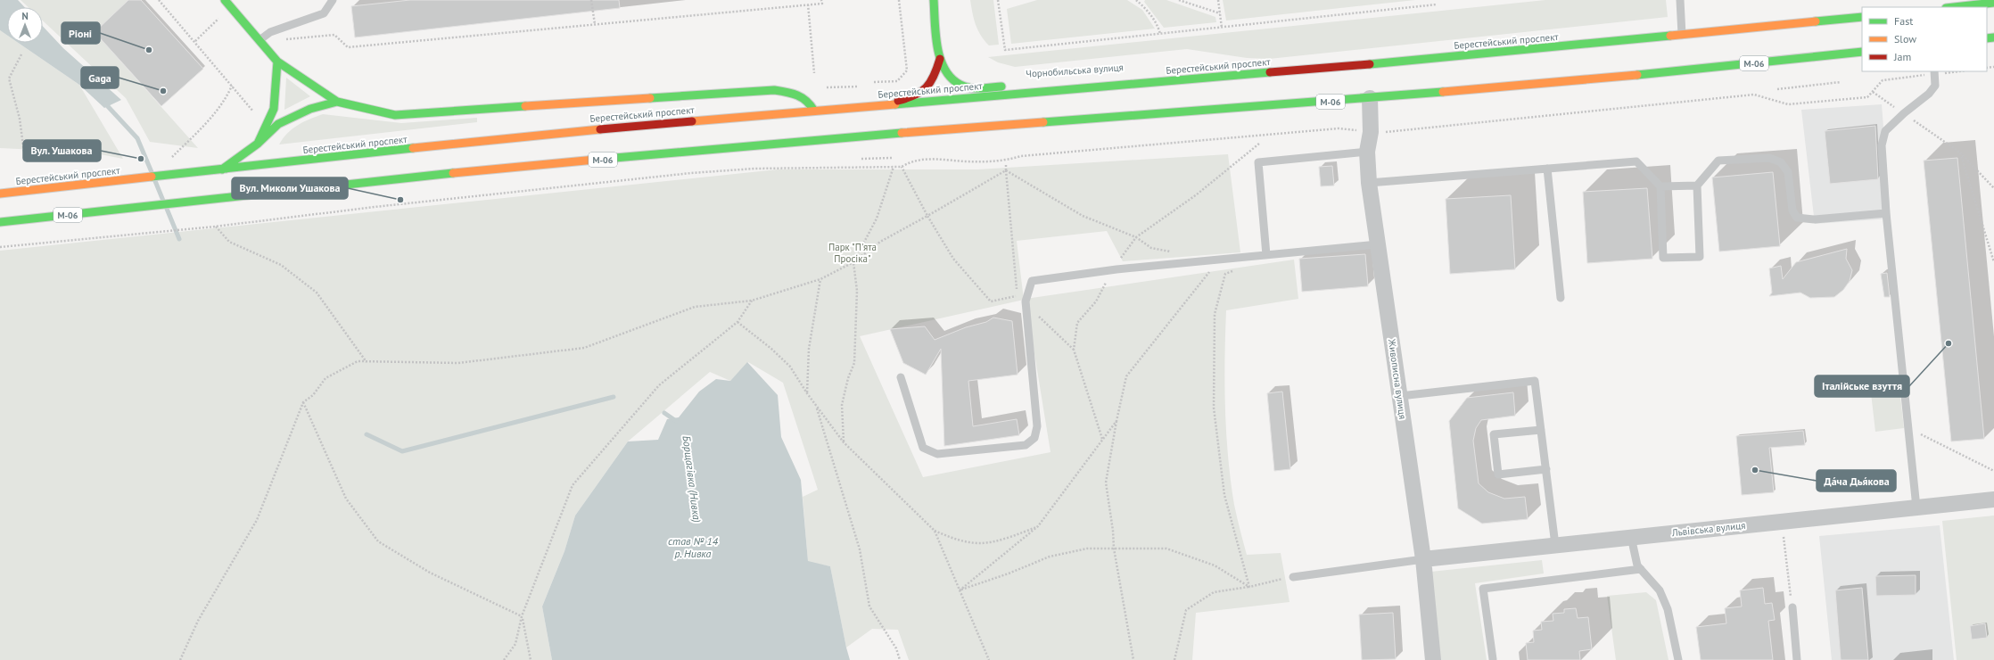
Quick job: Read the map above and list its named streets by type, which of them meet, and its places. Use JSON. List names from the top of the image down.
{
  "streets": {
    "main road": ["Берестейський проспект", "М-06", "Чорнобильська вулиця"],
    "street": ["Живописна вулиця", "Львівська вулиця"]
  },
  "crossings": [
    ["Берестейський проспект", "Чорнобильська вулиця"],
    ["М-06", "Живописна вулиця"],
    ["Живописна вулиця", "Львівська вулиця"]
  ],
  "water": ["Борщагівка (Нивка)", "став № 14 р. Нивка"],
  "parks": ["Парк \"П'ята Просіка\""],
  "places": [
    "Ріоні",
    "Gaga",
    "Вул. Ушакова",
    "Вул. Миколи Ушакова",
    "Італійське взуття",
    "Да́ча Дья́кова"
  ],
  "legend": ["Fast", "Slow", "Jam"],
  "north": "top"
}
